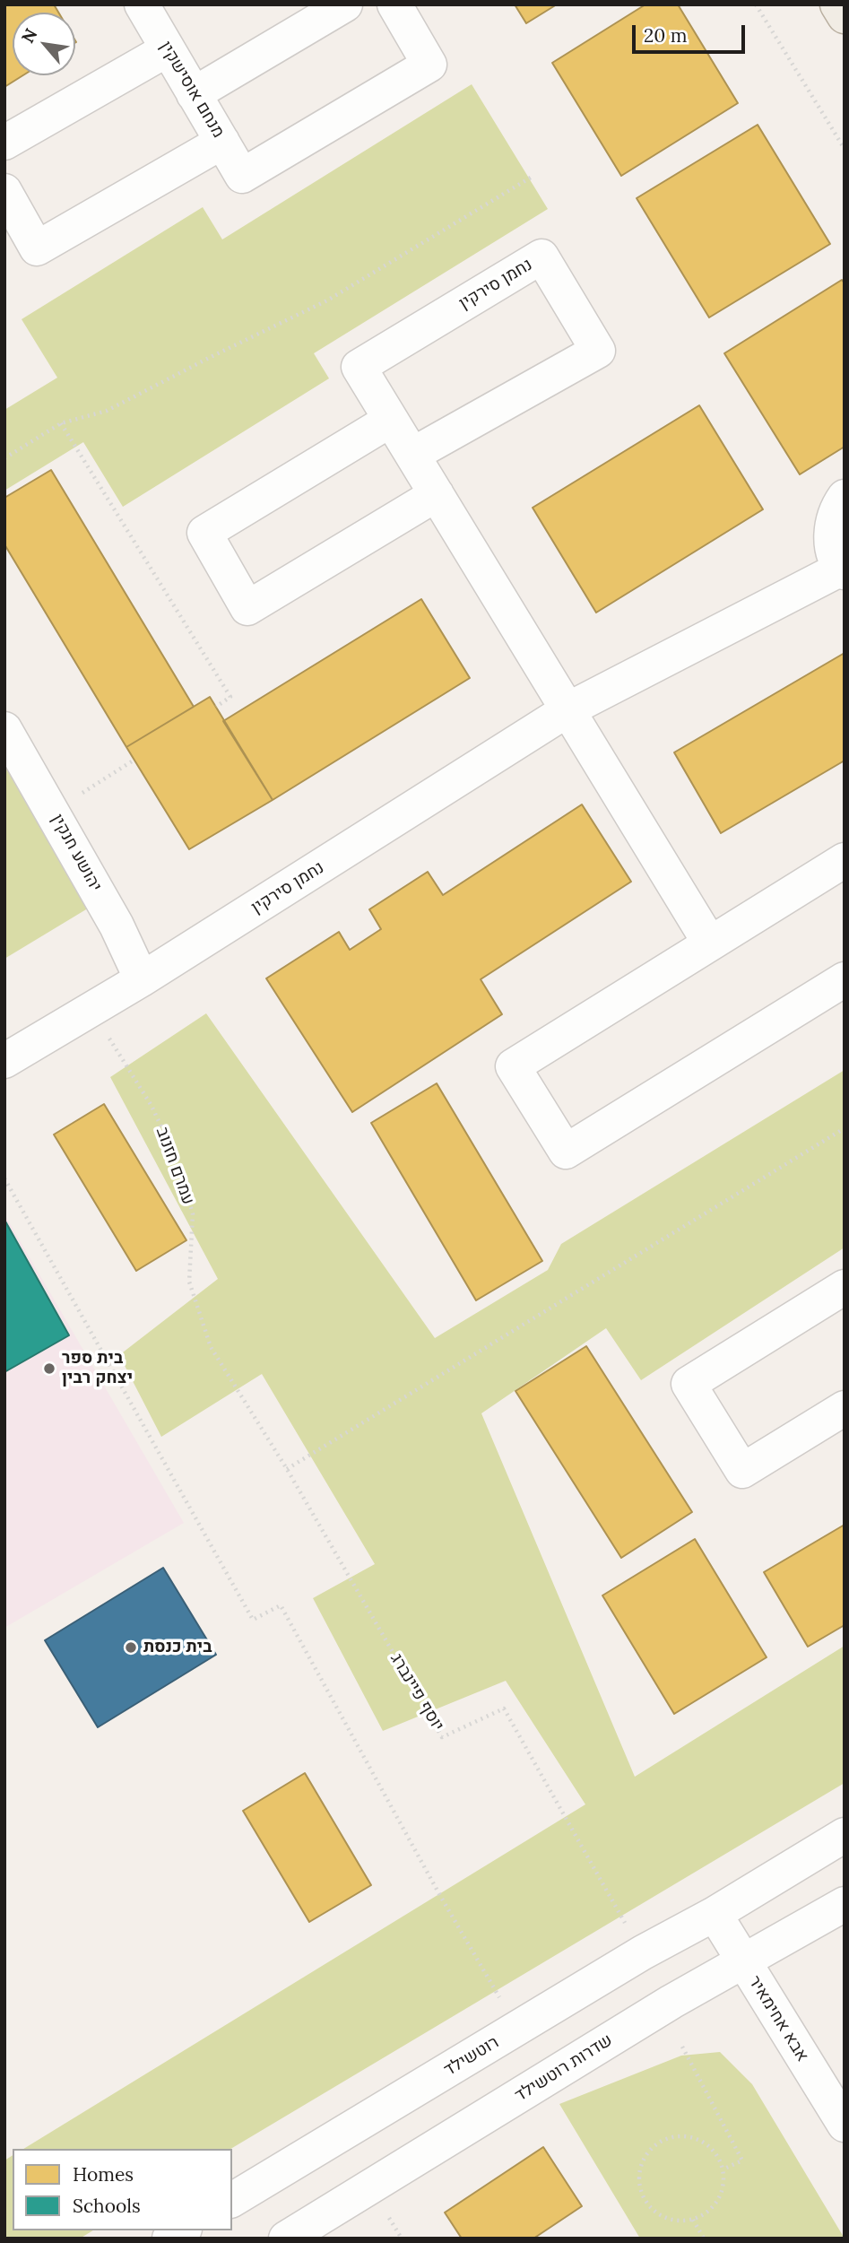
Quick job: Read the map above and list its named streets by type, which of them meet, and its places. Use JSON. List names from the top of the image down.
{
  "streets": {
    "street": [
      "מנחם אוסישקין",
      "נחמן סירקין",
      "יהושע חנקין",
      "אבא אחימאיר",
      "רוטשילד",
      "שדרות רוטשילד"
    ],
    "path": ["עמרם חזנוב", "יוסף פיינברג"]
  },
  "crossings": [
    ["נחמן סירקין", "יהושע חנקין"],
    ["עמרם חזנוב", "יוסף פיינברג"],
    ["אבא אחימאיר", "רוטשילד"],
    ["אבא אחימאיר", "שדרות רוטשילד"]
  ],
  "places": ["בית ספר יצחק רבין", "בית כנסת"],
  "legend": ["Homes", "Schools"],
  "scale_bar": "20 m",
  "north": "top left"
}
